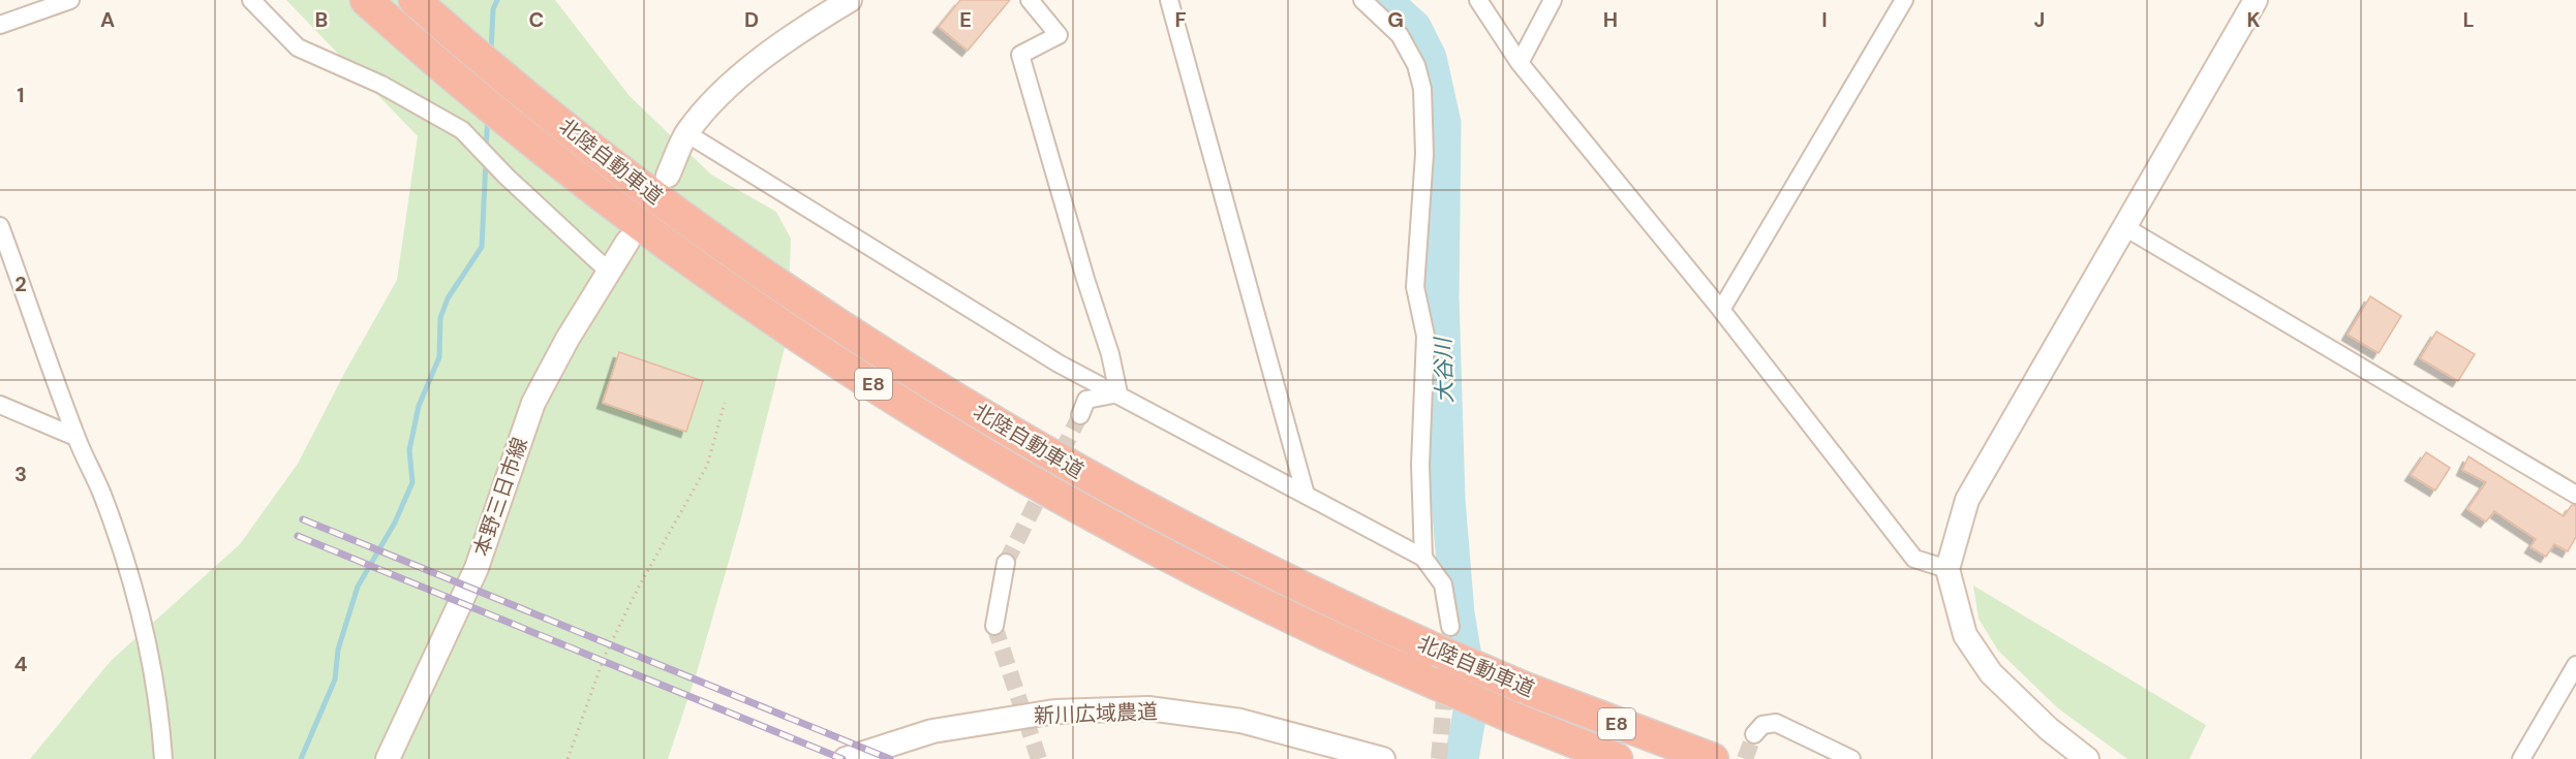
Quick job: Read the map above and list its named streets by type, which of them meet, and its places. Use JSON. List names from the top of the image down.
{
  "streets": {
    "highway": ["北陸自動車道", "E8"],
    "street": ["本野三日市線", "新川広域農道"]
  },
  "water": ["大谷川"],
  "grid": {
    "columns": [
      "A",
      "B",
      "C",
      "D",
      "E",
      "F",
      "G",
      "H",
      "I",
      "J",
      "K",
      "L"
    ],
    "rows": [
      "1",
      "2",
      "3",
      "4"
    ]
  }
}
